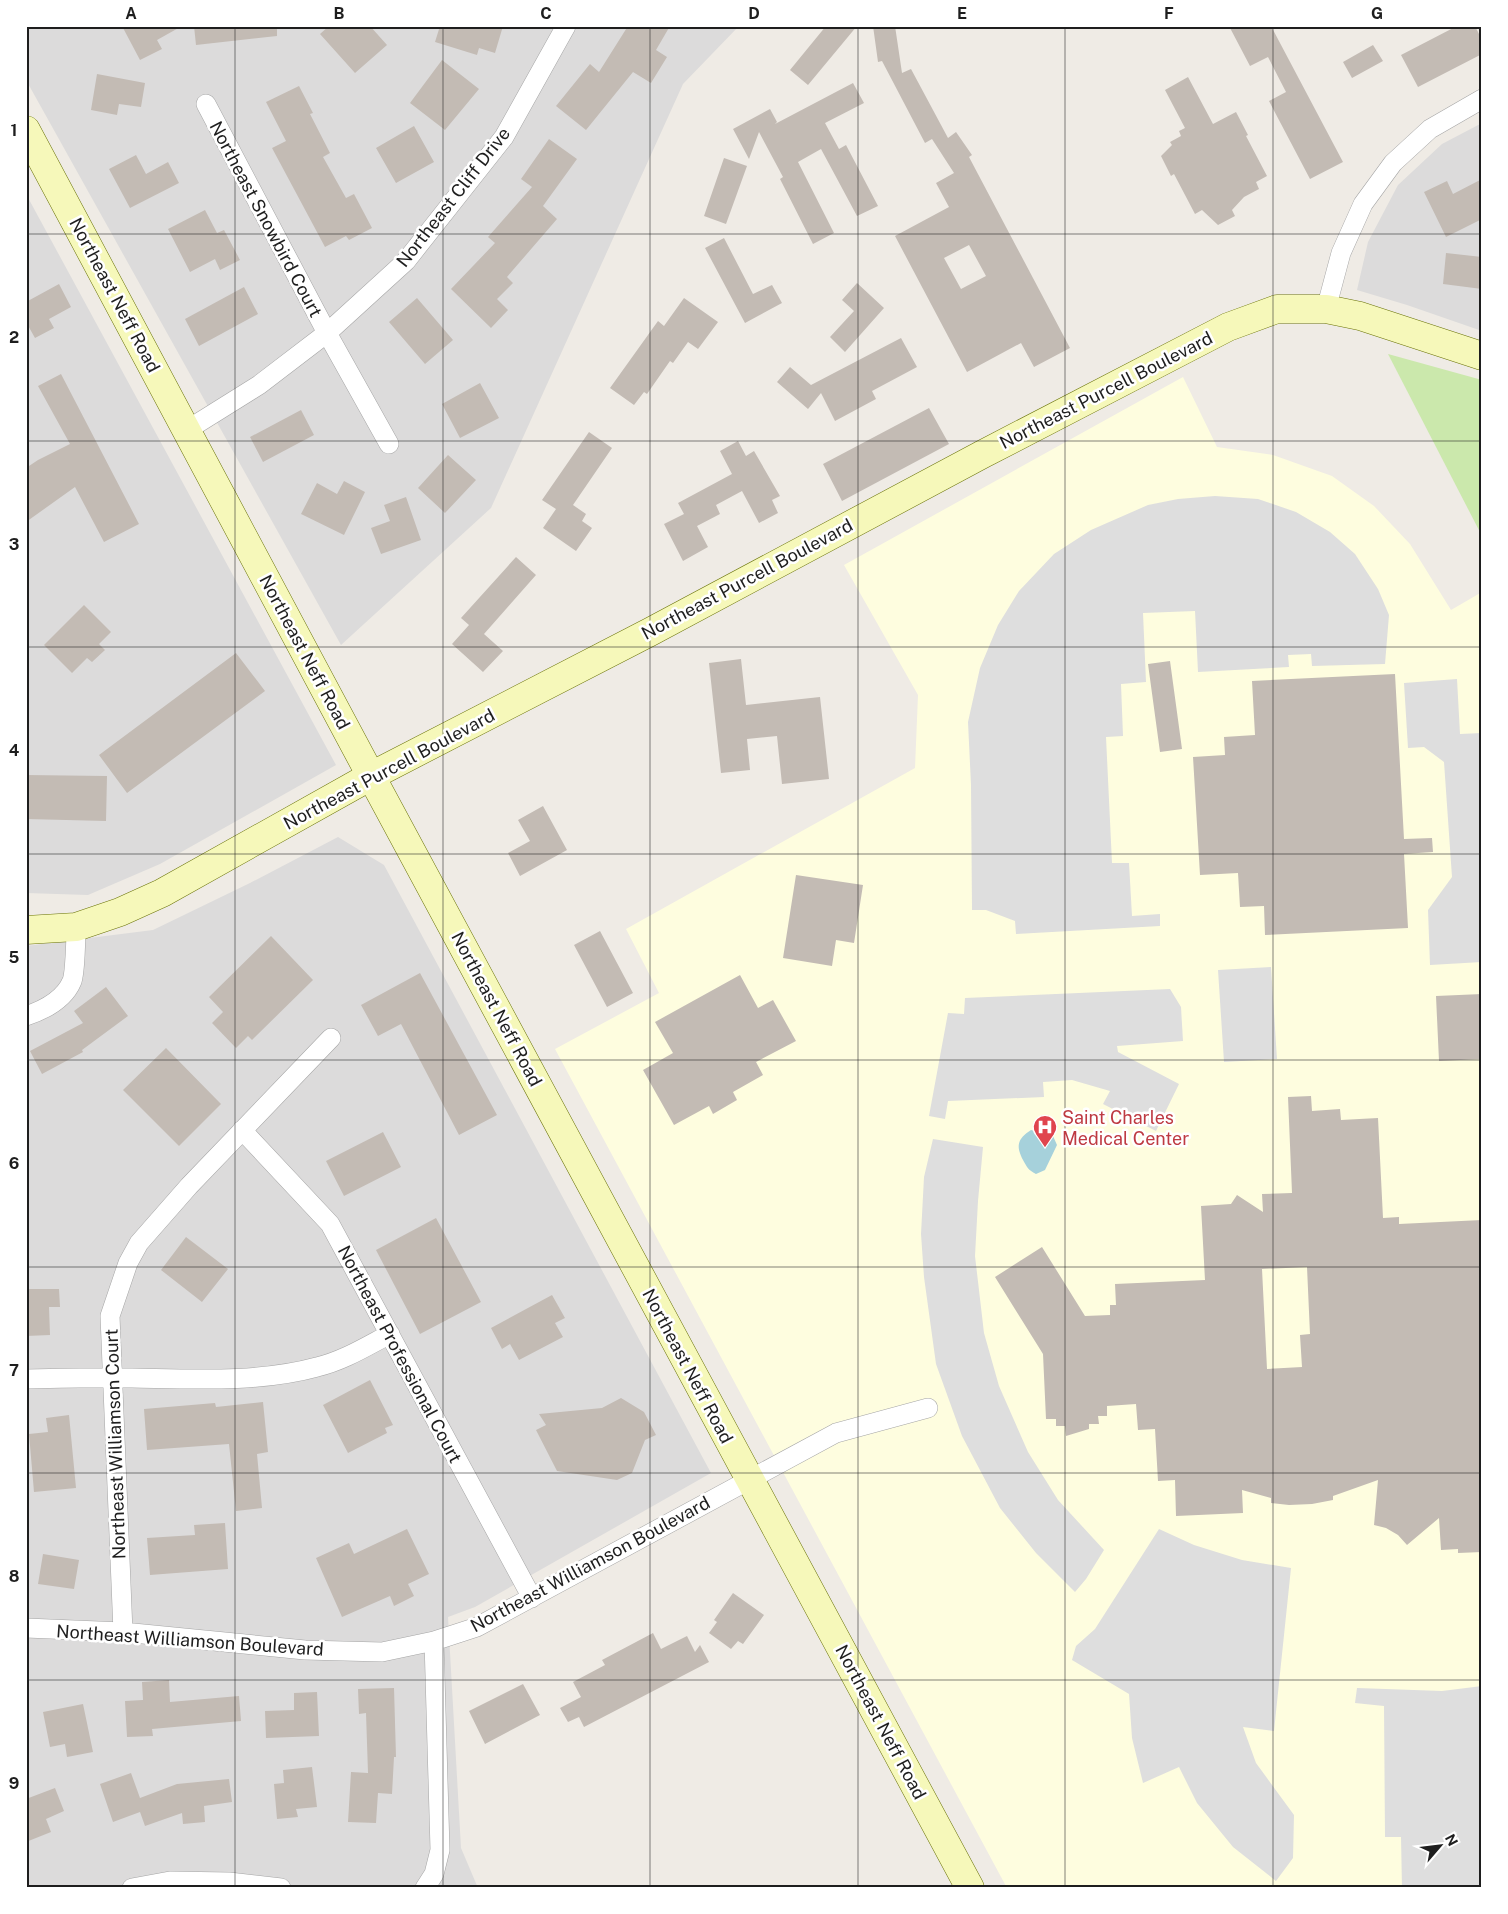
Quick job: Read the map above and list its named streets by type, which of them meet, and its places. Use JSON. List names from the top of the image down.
{
  "streets": {
    "main road": ["Northeast Neff Road", "Northeast Purcell Boulevard"],
    "street": [
      "Northeast Cliff Drive",
      "Northeast Snowbird Court",
      "Northeast Professional Court",
      "Northeast Williamson Court",
      "Northeast Williamson Boulevard"
    ]
  },
  "crossings": [
    ["Northeast Cliff Drive", "Northeast Snowbird Court"],
    ["Northeast Cliff Drive", "Northeast Neff Road"],
    ["Northeast Neff Road", "Northeast Purcell Boulevard"],
    ["Northeast Neff Road", "Northeast Williamson Boulevard"],
    ["Northeast Professional Court", "Northeast Williamson Court"],
    ["Northeast Professional Court", "Northeast Williamson Boulevard"],
    ["Northeast Williamson Court", "Northeast Williamson Boulevard"]
  ],
  "places": {
    "hospital": ["Saint Charles Medical Center"]
  },
  "north": "top right",
  "grid": {
    "columns": [
      "A",
      "B",
      "C",
      "D",
      "E",
      "F",
      "G"
    ],
    "rows": [
      "1",
      "2",
      "3",
      "4",
      "5",
      "6",
      "7",
      "8",
      "9"
    ]
  }
}
